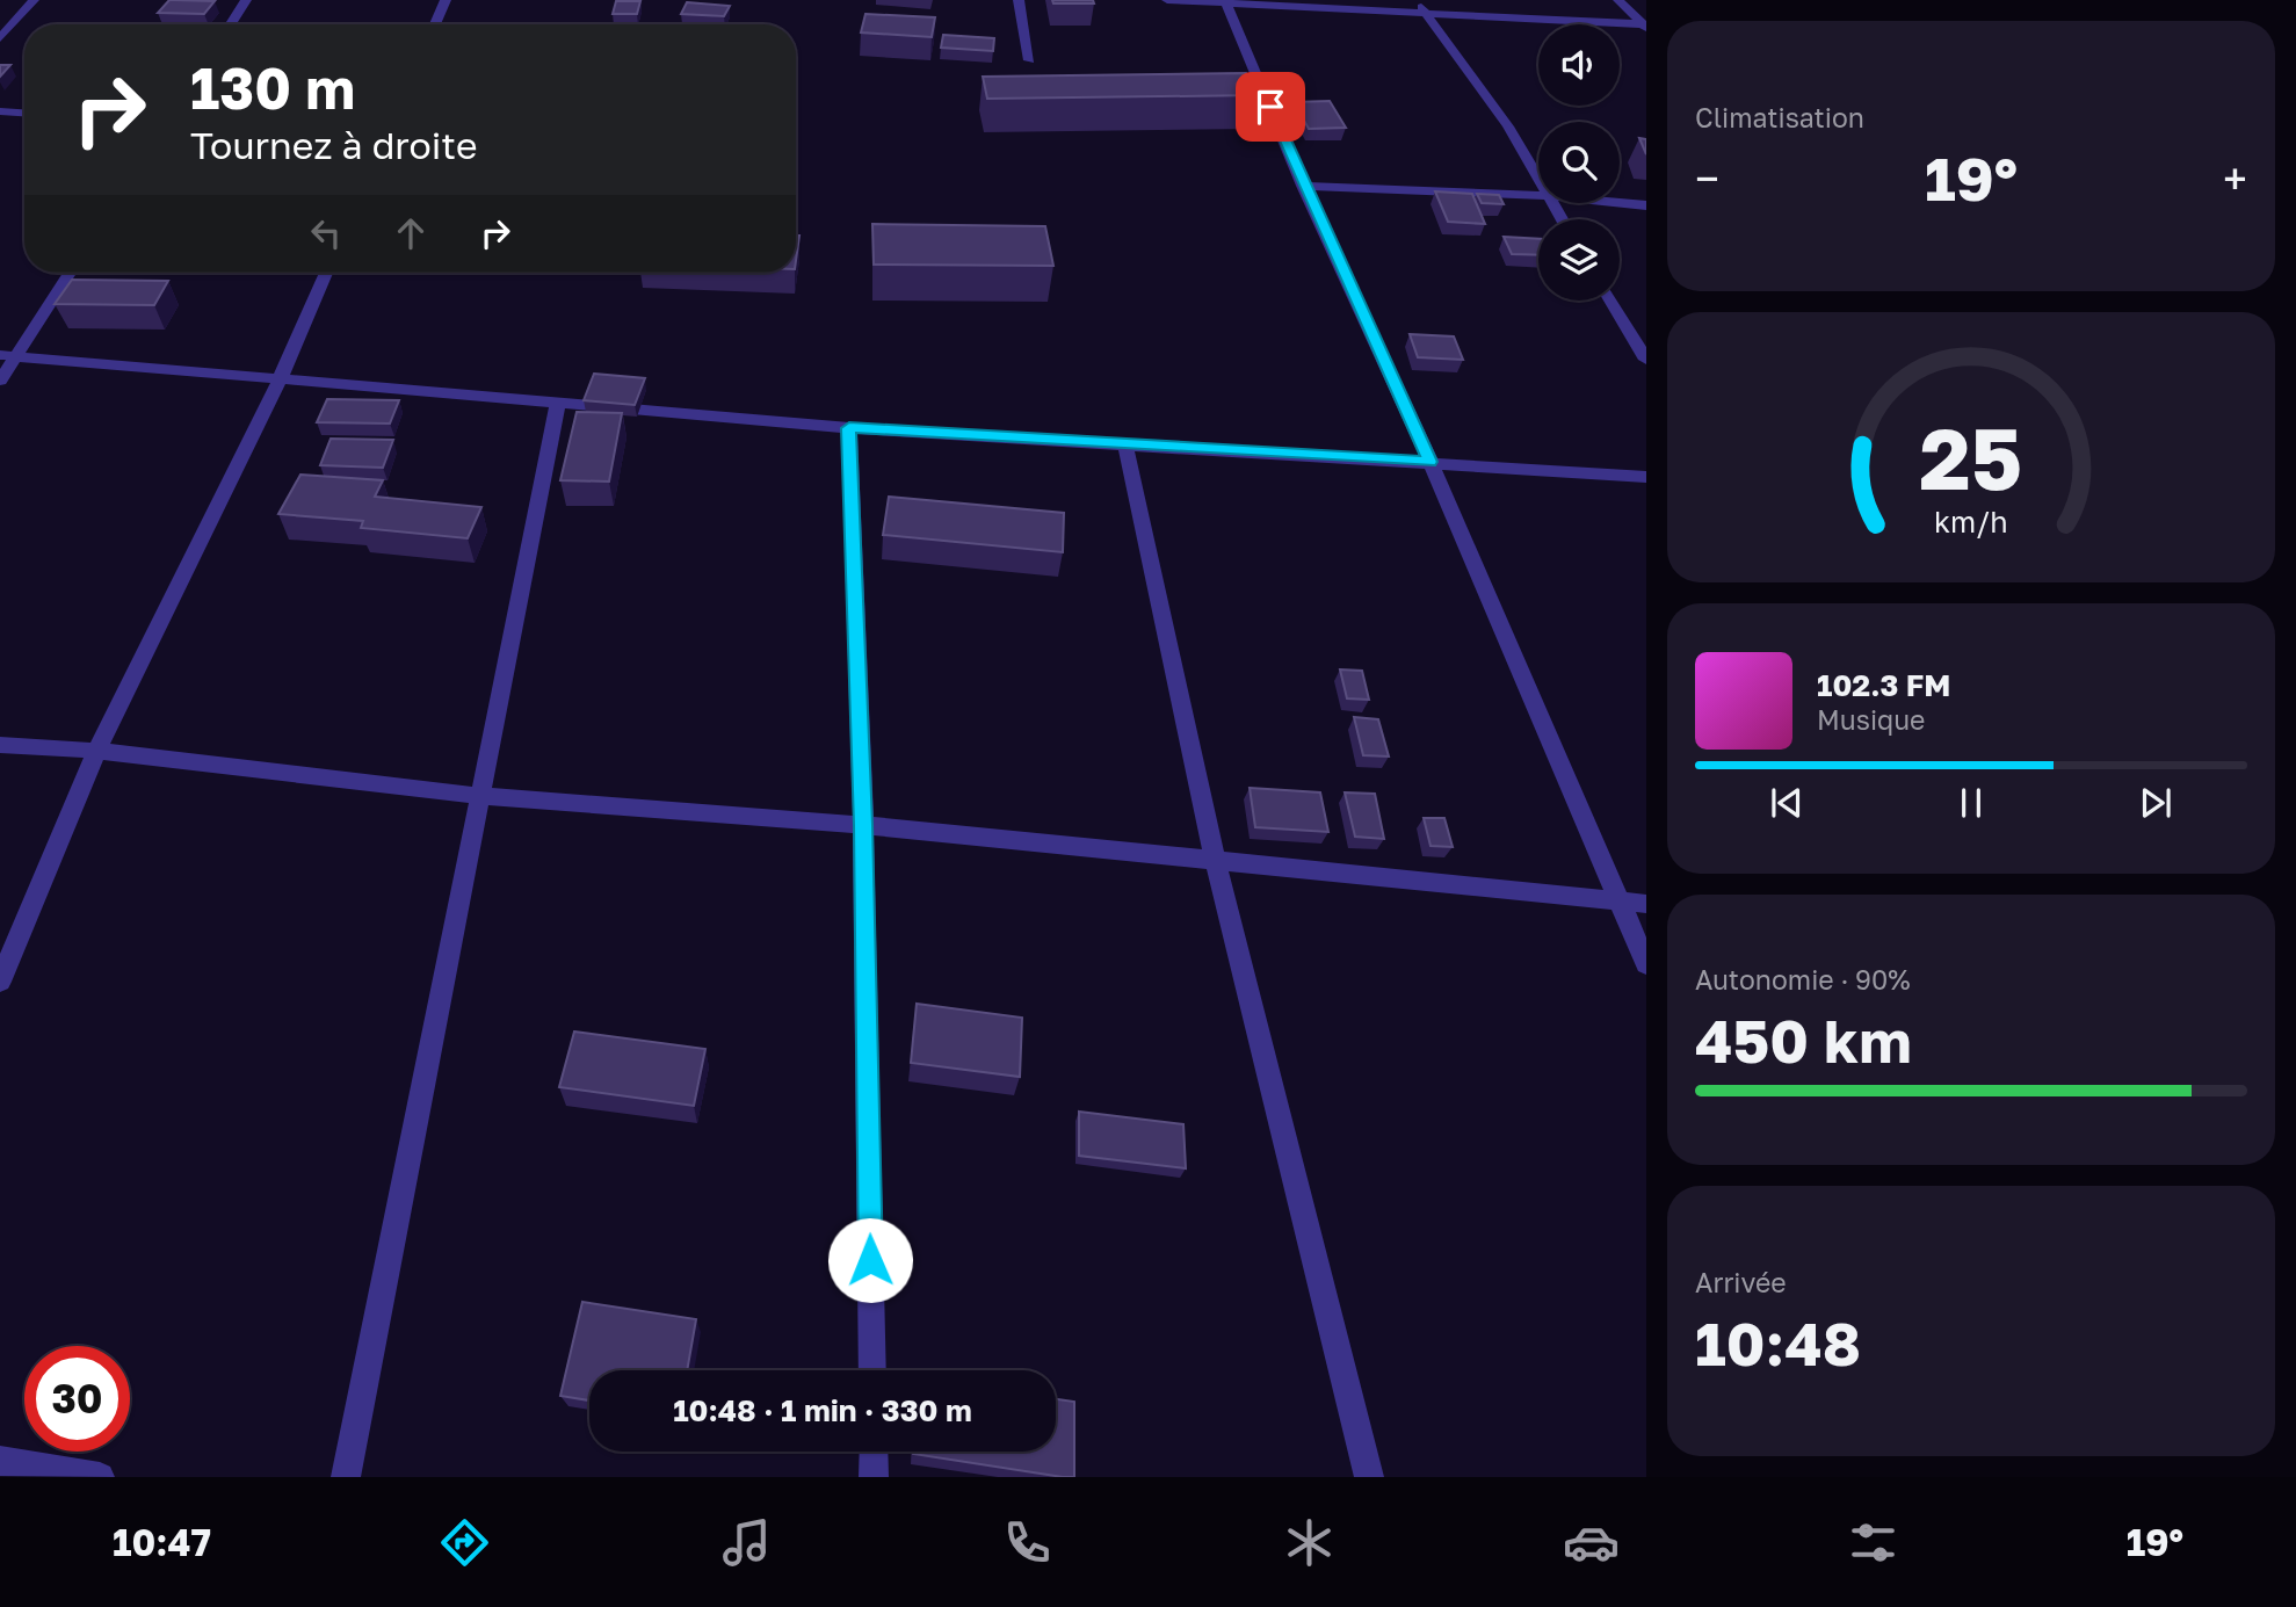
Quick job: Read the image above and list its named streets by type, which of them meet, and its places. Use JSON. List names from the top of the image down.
{
  "page": {
    "tile": [
      "Climatisation",
      ["Autonomie · 90%", "450 km"],
      ["Arrivée", "10:48"]
    ],
    "turn": ["130 m", "Tournez à droite"],
    "heat": ["−", "19°", "+"],
    "song": ["102.3 FM", "Musique"],
    "limit": "30",
    "trip": "10:48 · 1 min · 330 m",
    "tabs": ["10:47", "19°"],
    "gauge": ["25", "km/h"]
  }
}
